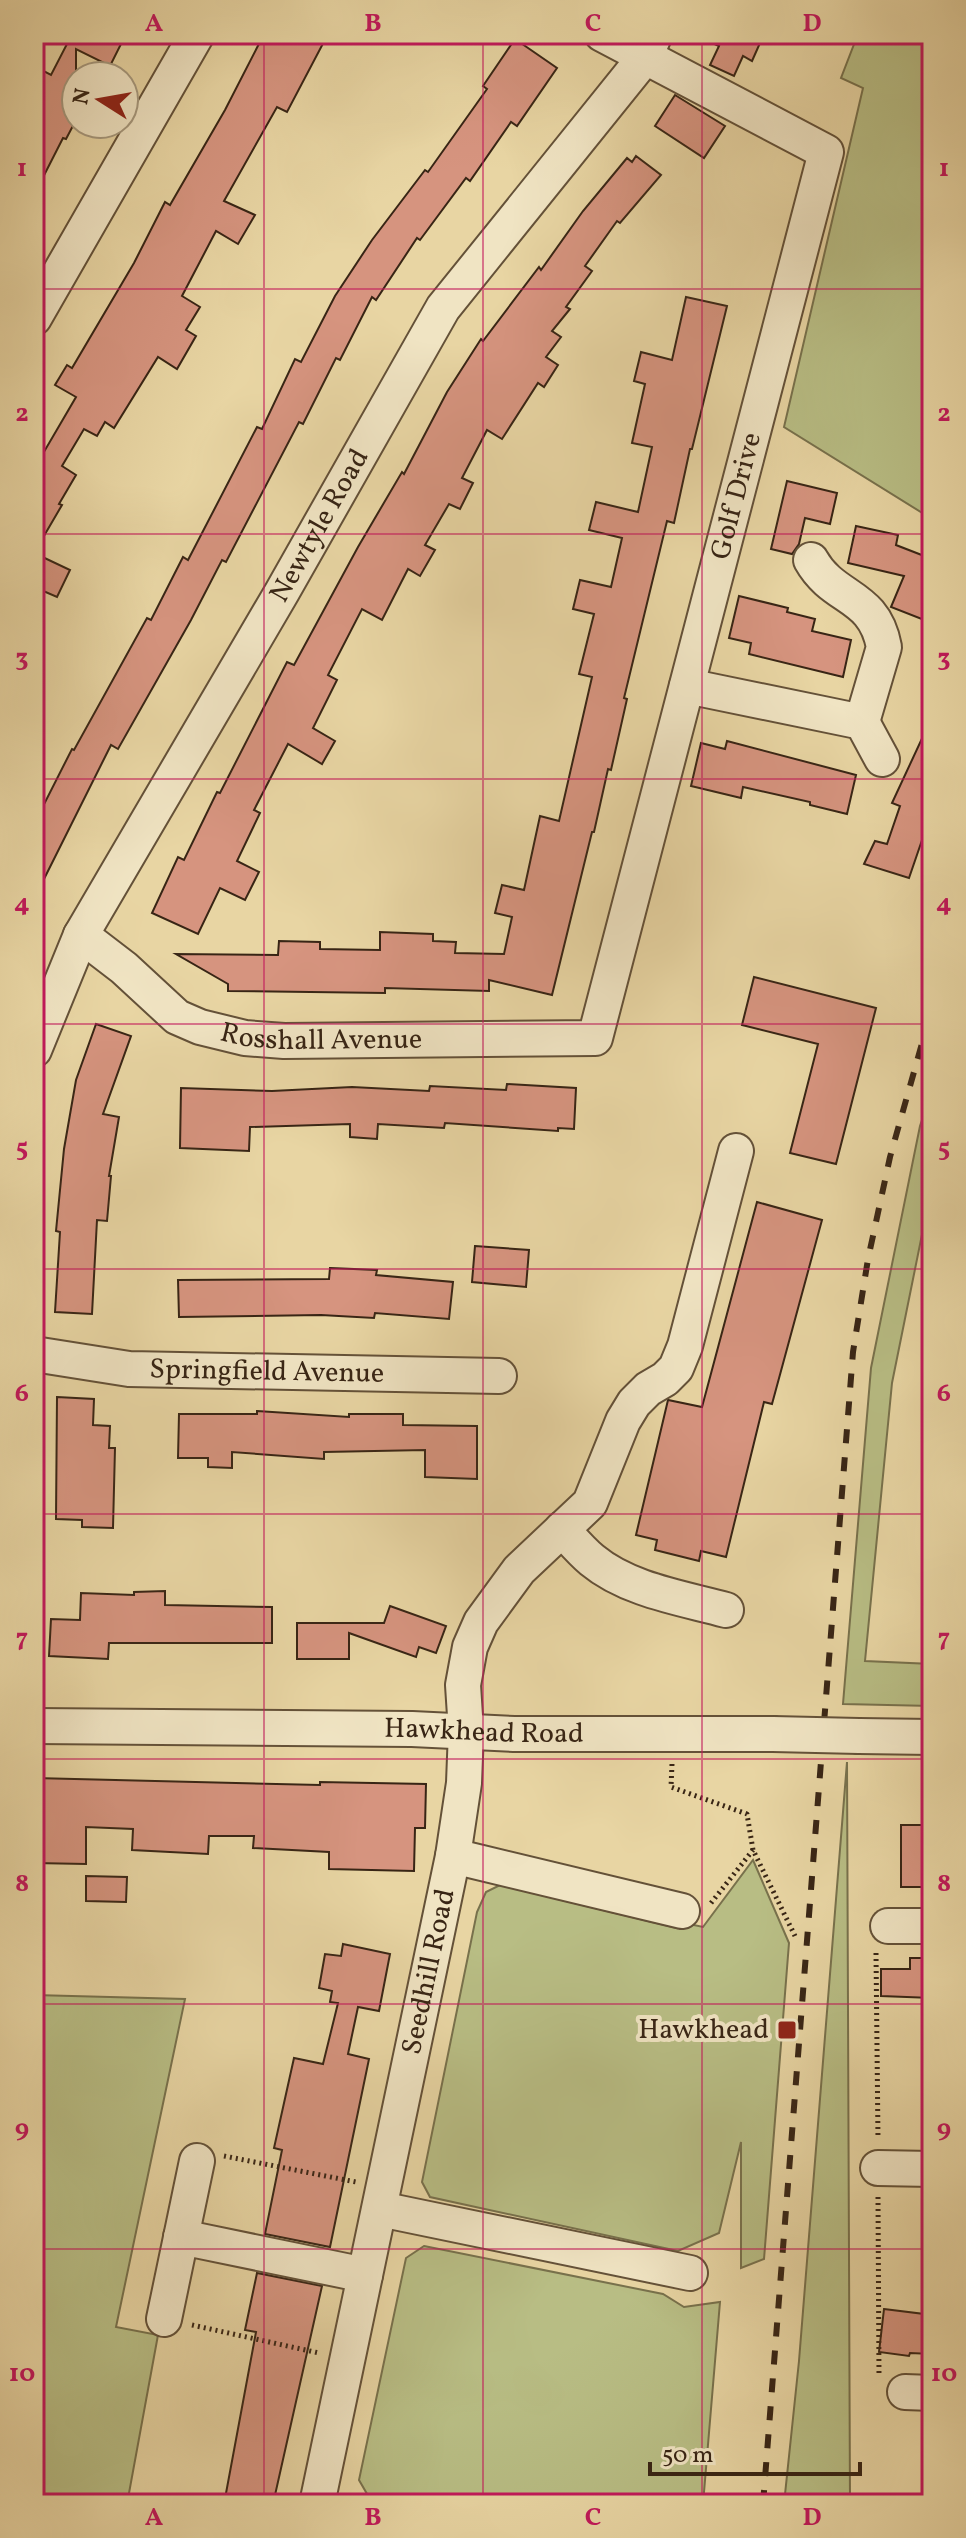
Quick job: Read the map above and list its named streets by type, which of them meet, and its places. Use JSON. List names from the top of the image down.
{
  "streets": {
    "street": [
      "Golf Drive",
      "Newtyle Road",
      "Rosshall Avenue",
      "Springfield Avenue",
      "Hawkhead Road",
      "Seedhill Road"
    ]
  },
  "crossings": [
    ["Golf Drive", "Newtyle Road"],
    ["Golf Drive", "Rosshall Avenue"],
    ["Newtyle Road", "Rosshall Avenue"],
    ["Hawkhead Road", "Seedhill Road"]
  ],
  "places": {
    "transit": ["Hawkhead"]
  },
  "scale_bar": "50 m",
  "north": "left",
  "grid": {
    "columns": [
      "A",
      "B",
      "C",
      "D"
    ],
    "rows": [
      "1",
      "2",
      "3",
      "4",
      "5",
      "6",
      "7",
      "8",
      "9",
      "10"
    ]
  }
}
